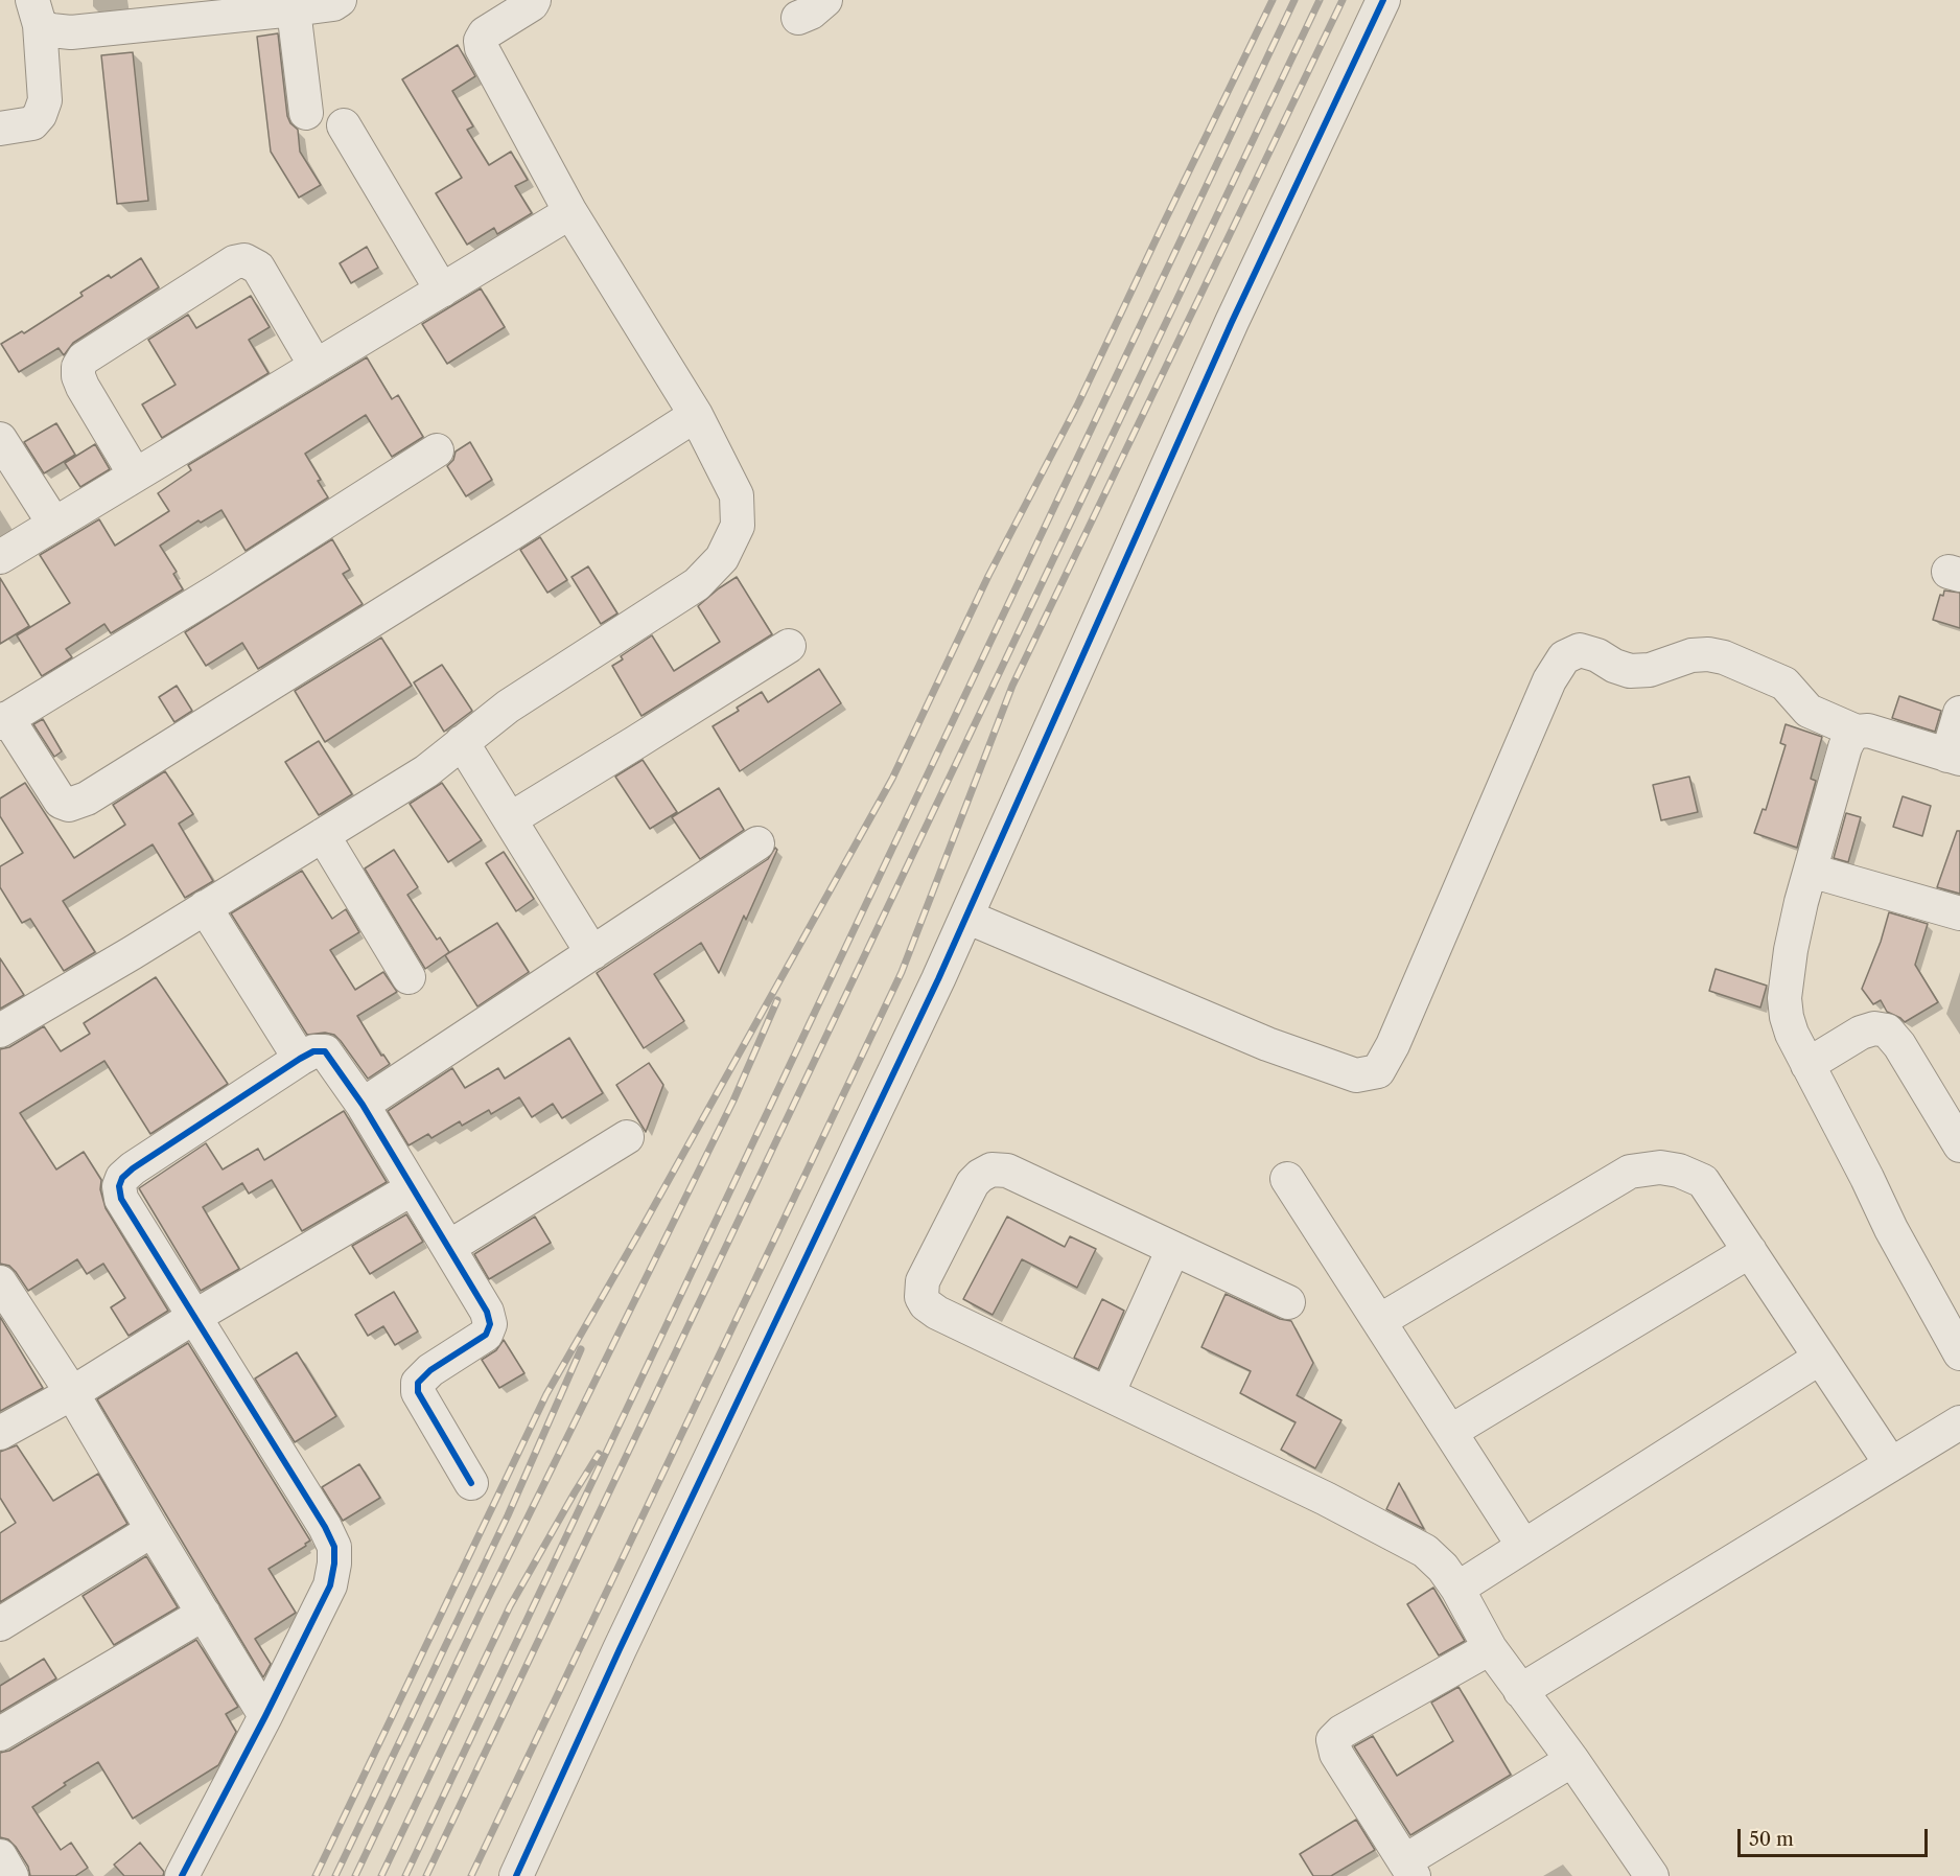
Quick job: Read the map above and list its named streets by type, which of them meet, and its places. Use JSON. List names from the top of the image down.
{
  "scale_bar": "50 m"
}
